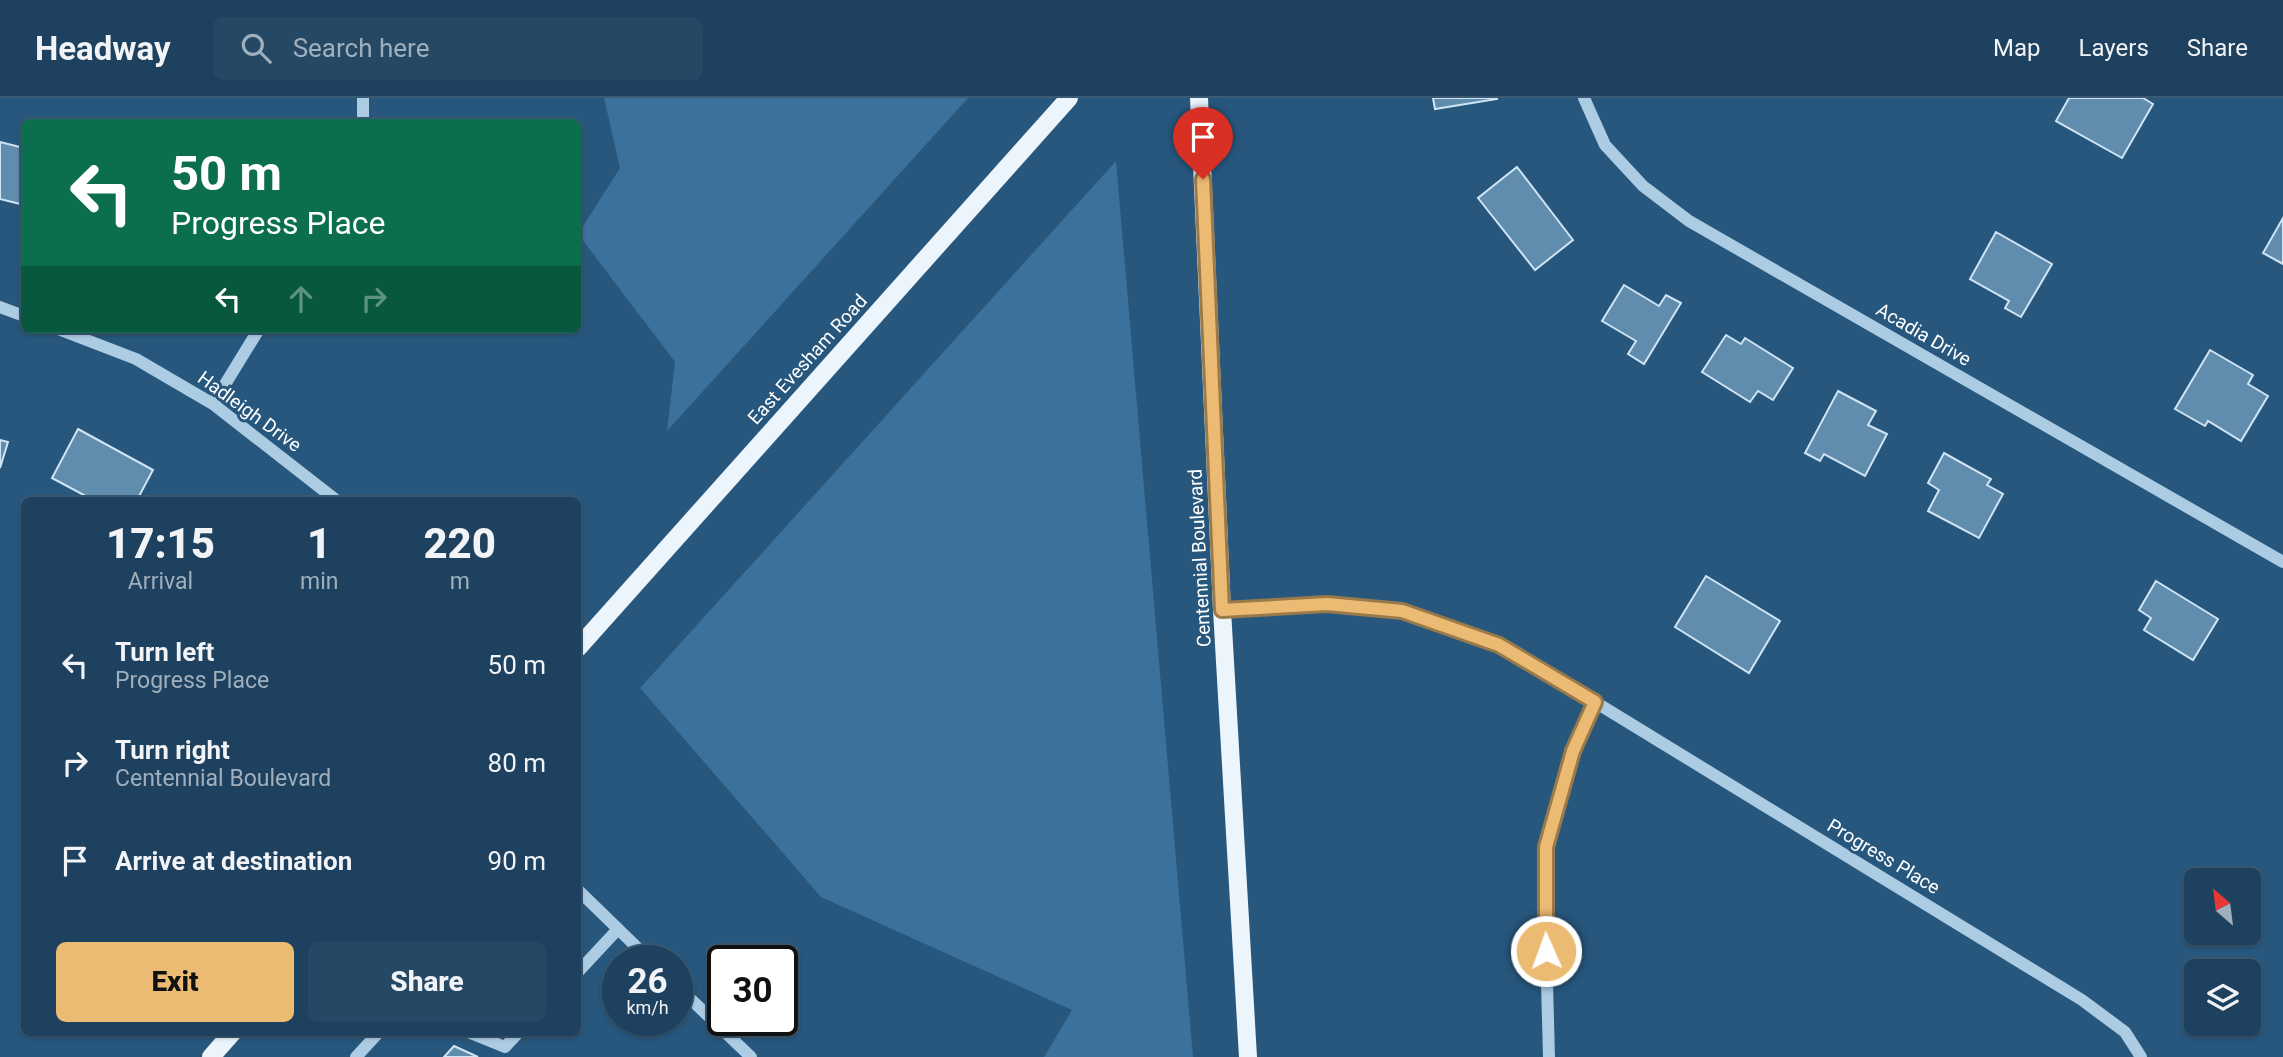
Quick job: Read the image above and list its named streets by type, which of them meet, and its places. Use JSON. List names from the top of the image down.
{
  "streets": {
    "main road": ["East Evesham Road", "Centennial Boulevard"],
    "street": ["Acadia Drive", "Hadleigh Drive", "Progress Place"]
  },
  "crossings": [
    ["Centennial Boulevard", "Progress Place"]
  ],
  "north": "top left",
  "page": {
    "header": "Headway",
    "search": "Search here",
    "nav": ["Map", "Layers", "Share"],
    "turn": ["50 m", "Progress Place"],
    "eta": [
      "17:15",
      "Arrival",
      "1",
      "min",
      "220",
      "m"
    ],
    "list": [
      {
        "name": "Turn left",
        "note": "Progress Place",
        "value": "50 m"
      },
      {
        "name": "Turn right",
        "note": "Centennial Boulevard",
        "value": "80 m"
      },
      {
        "name": "Arrive at destination",
        "value": "90 m"
      }
    ],
    "buttons": ["Exit", "Share"],
    "speed": "26 km/h",
    "limit": "30"
  }
}
